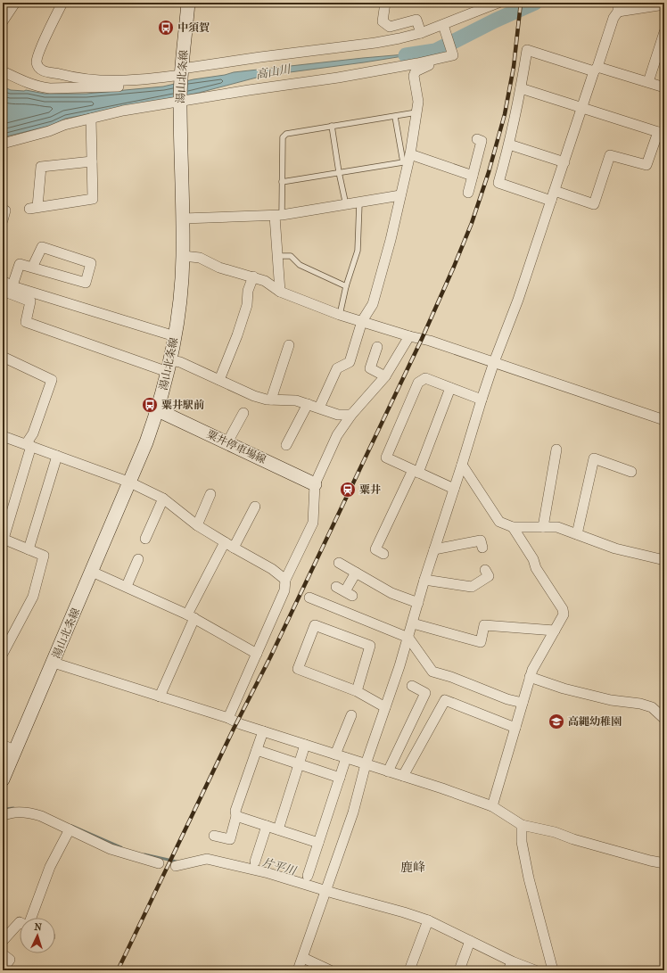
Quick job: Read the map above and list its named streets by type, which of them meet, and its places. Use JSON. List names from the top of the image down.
{
  "streets": {
    "main road": ["湯山北条線", "粟井停車場線"]
  },
  "crossings": [
    ["湯山北条線", "粟井停車場線"]
  ],
  "districts": ["鹿峰"],
  "water": ["高山川", "片平川"],
  "places": {
    "bus stop": ["中須賀", "粟井駅前"],
    "station": ["粟井"],
    "school or university": ["高縄幼稚園"]
  },
  "north": "top"
}
